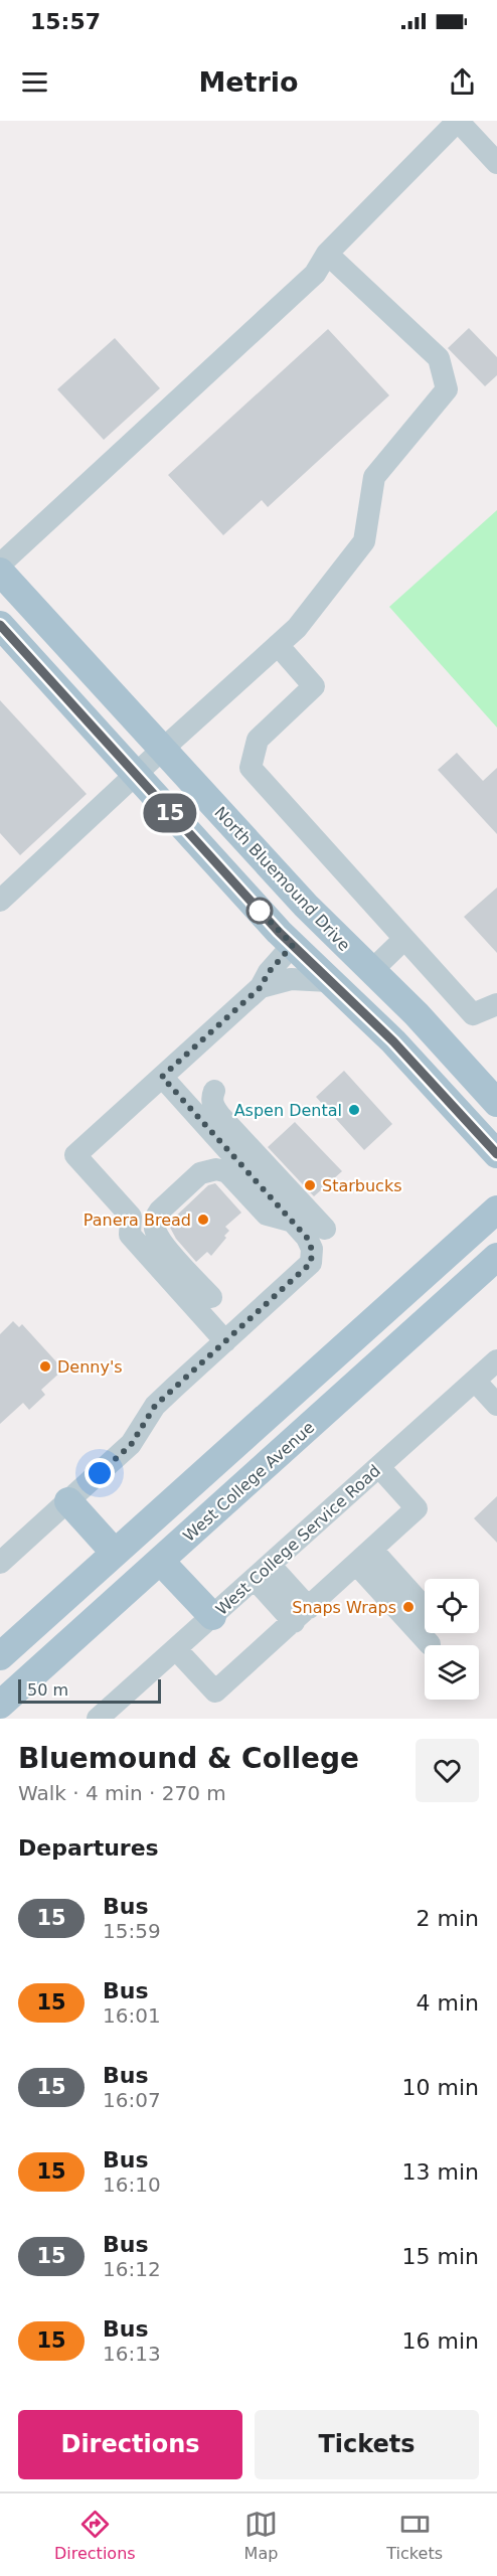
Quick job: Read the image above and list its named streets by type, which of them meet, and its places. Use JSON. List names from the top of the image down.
{
  "streets": {
    "main road": ["North Bluemound Drive", "West College Avenue"],
    "street": ["West College Service Road"]
  },
  "places": [
    "Aspen Dental",
    "Starbucks",
    "Panera Bread",
    "Denny's",
    "Snaps Wraps"
  ],
  "lines": ["bus line 15"],
  "scale_bar": "50 m",
  "page": {
    "status": "15:57",
    "header": "Metrio",
    "on_map": "15",
    "scale": "50 m",
    "heading": [
      ["Bluemound & College", "Walk · 4 min · 270 m"],
      "Departures"
    ],
    "list": [
      {
        "mark": "15",
        "name": "Bus",
        "note": "15:59",
        "value": "2 min"
      },
      {
        "mark": "15",
        "name": "Bus",
        "note": "16:01",
        "value": "4 min"
      },
      {
        "mark": "15",
        "name": "Bus",
        "note": "16:07",
        "value": "10 min"
      },
      {
        "mark": "15",
        "name": "Bus",
        "note": "16:10",
        "value": "13 min"
      },
      {
        "mark": "15",
        "name": "Bus",
        "note": "16:12",
        "value": "15 min"
      },
      {
        "mark": "15",
        "name": "Bus",
        "note": "16:13",
        "value": "16 min"
      }
    ],
    "buttons": ["Directions", "Tickets"],
    "tabs": ["Directions", "Map", "Tickets"]
  }
}
